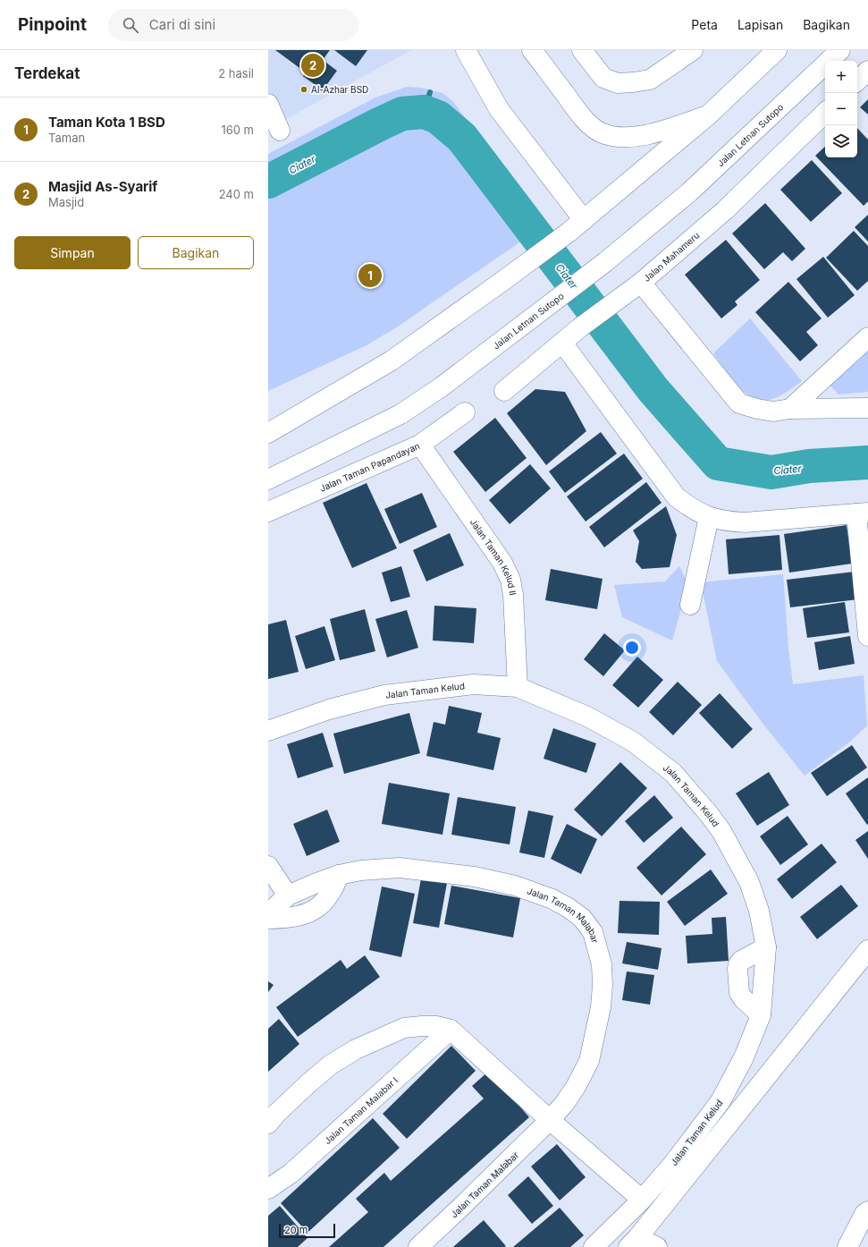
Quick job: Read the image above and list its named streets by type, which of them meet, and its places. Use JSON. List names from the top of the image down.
{
  "streets": {
    "street": [
      "Jalan Letnan Sutopo",
      "Jalan Mahameru",
      "Jalan Taman Papandayan",
      "Jalan Taman Kelud II",
      "Jalan Taman Kelud",
      "Jalan Taman Malabar",
      "Jalan Taman Malabar I"
    ]
  },
  "crossings": [
    ["Jalan Taman Papandayan", "Jalan Taman Kelud II"],
    ["Jalan Taman Kelud II", "Jalan Taman Kelud"]
  ],
  "water": ["Ciater"],
  "places": ["Al-Azhar BSD"],
  "scale_bar": "20 m",
  "page": {
    "header": "Pinpoint",
    "search": "Cari di sini",
    "nav": ["Peta", "Lapisan", "Bagikan"],
    "heading": ["Terdekat", "2 hasil"],
    "pins": ["2", "1"],
    "map_buttons": ["+", "−"],
    "list": [
      {
        "mark": "1",
        "name": "Taman Kota 1 BSD",
        "note": "Taman",
        "value": "160 m"
      },
      {
        "mark": "2",
        "name": "Masjid As-Syarif",
        "note": "Masjid",
        "value": "240 m"
      }
    ],
    "buttons": ["Simpan", "Bagikan"],
    "scale": "20 m"
  }
}
